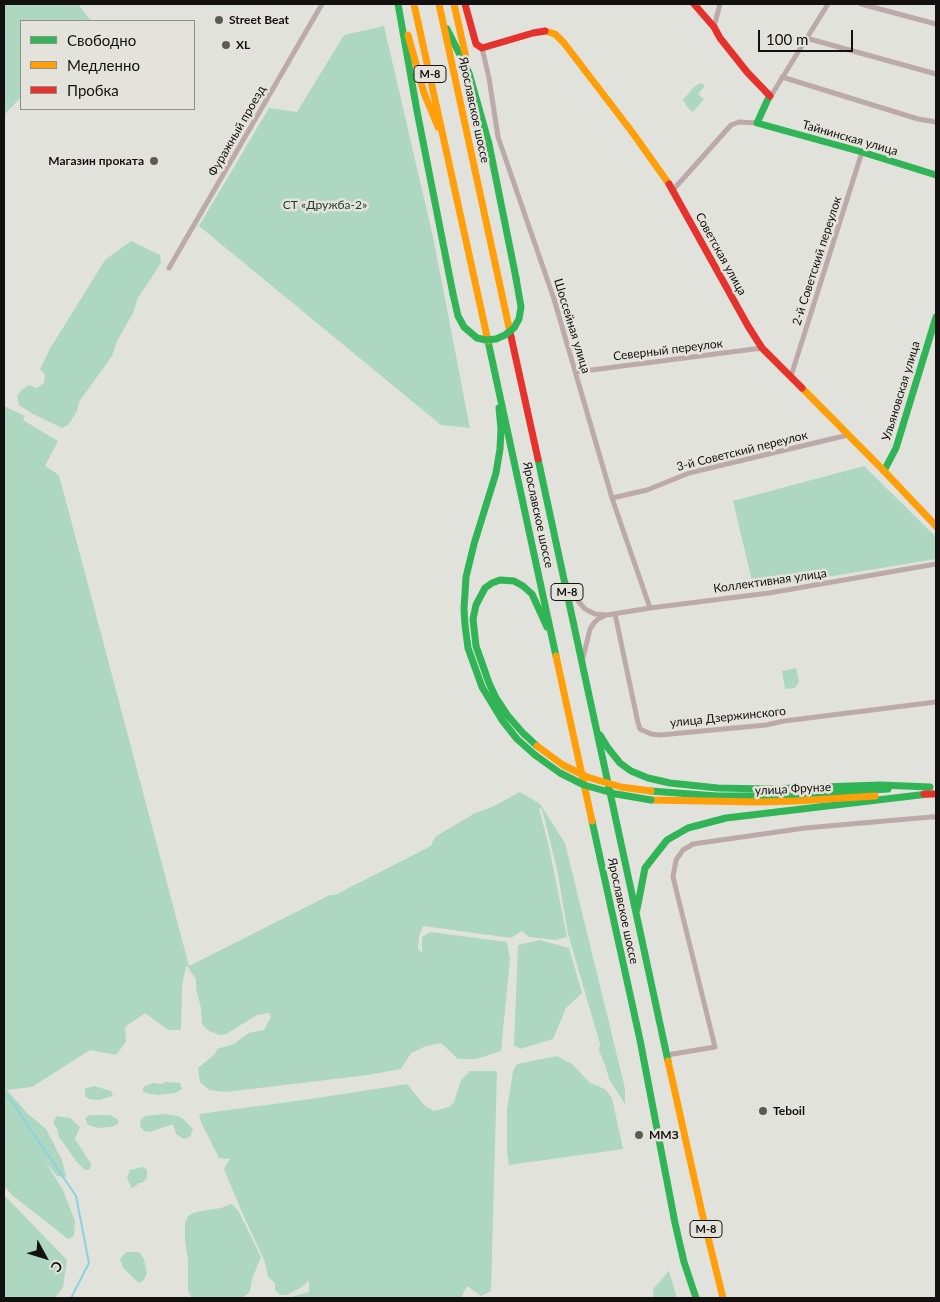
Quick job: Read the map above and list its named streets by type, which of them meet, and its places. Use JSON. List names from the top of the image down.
{
  "streets": {
    "main road": [
      "М-8",
      "Ярославское шоссе",
      "Тайнинская улица",
      "Советская улица",
      "Ульяновская улица",
      "улица Фрунзе"
    ],
    "street": [
      "Фуражный проезд",
      "2-й Советский переулок",
      "Шоссейная улица",
      "Северный переулок",
      "3-й Советский переулок",
      "Коллективная улица",
      "улица Дзержинского"
    ]
  },
  "crossings": [
    ["Ярославское шоссе", "Коллективная улица"],
    ["Ярославское шоссе", "улица Фрунзе"],
    ["Тайнинская улица", "2-й Советский переулок"],
    ["Советская улица", "2-й Советский переулок"],
    ["Советская улица", "Шоссейная улица"],
    ["Советская улица", "Северный переулок"],
    ["Советская улица", "Ульяновская улица"],
    ["Советская улица", "3-й Советский переулок"],
    ["Шоссейная улица", "Северный переулок"],
    ["Шоссейная улица", "3-й Советский переулок"],
    ["Шоссейная улица", "Коллективная улица"],
    ["Коллективная улица", "улица Дзержинского"]
  ],
  "parks": ["СТ «Дружба-2»"],
  "places": [
    "Street Beat",
    "XL",
    "Магазин проката",
    "Teboil",
    "ММЗ"
  ],
  "legend": ["Свободно", "Медленно", "Пробка"],
  "scale_bar": "100 m",
  "north": "bottom right"
}
